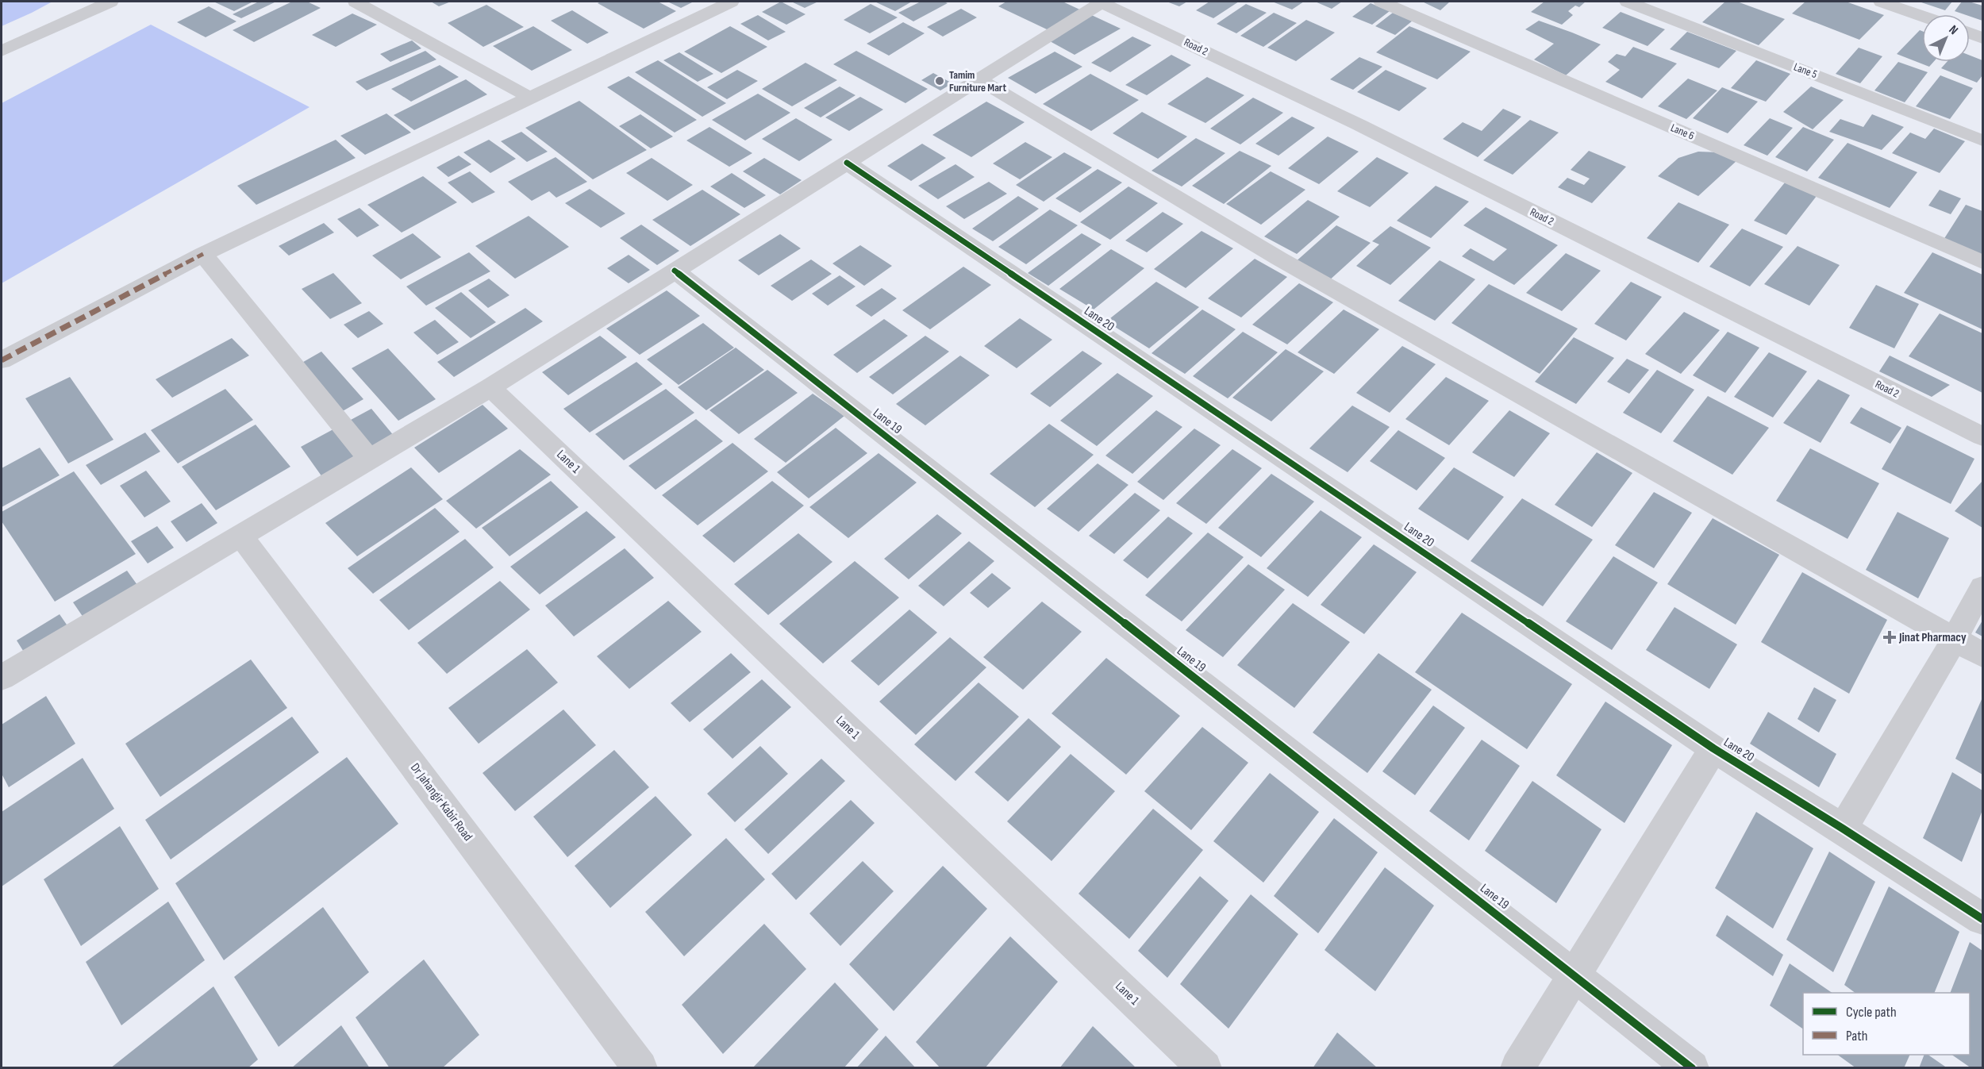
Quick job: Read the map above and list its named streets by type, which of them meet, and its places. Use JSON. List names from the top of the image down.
{
  "streets": {
    "street": [
      "Road 2",
      "Lane 5",
      "Lane 6",
      "Lane 20",
      "Lane 19",
      "Lane 1",
      "Dr Jahangir Kabir Road"
    ]
  },
  "places": {
    "other": ["Tamim Furniture Mart"],
    "health": ["Jinat Pharmacy"]
  },
  "legend": ["Cycle path", "Path"],
  "north": "top right"
}
